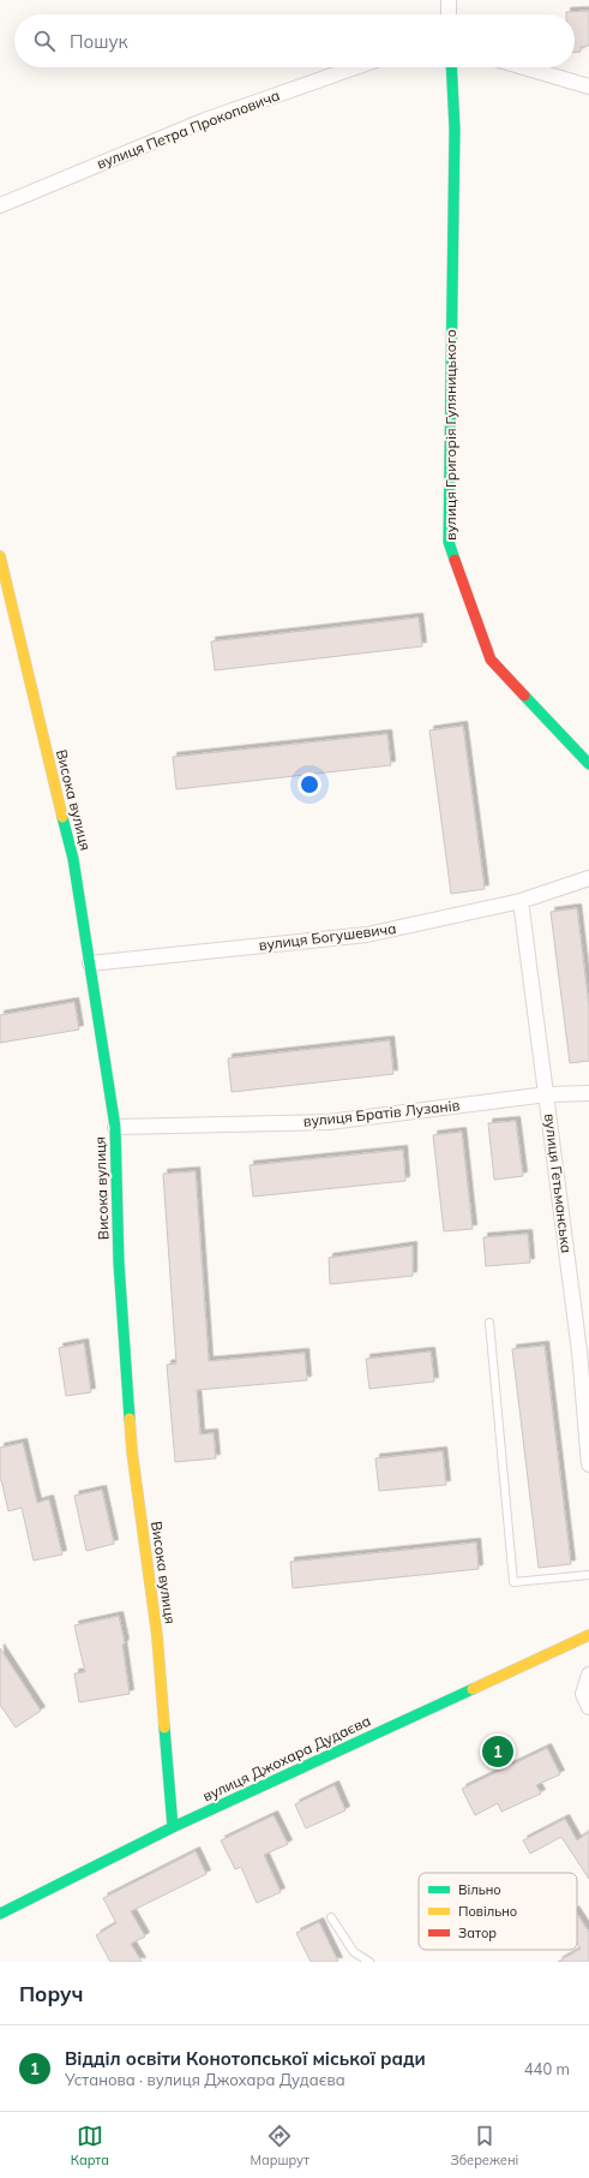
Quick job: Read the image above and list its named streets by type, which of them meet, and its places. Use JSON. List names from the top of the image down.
{
  "streets": {
    "street": [
      "вулиця Петра Прокоповича",
      "вулиця Григорія Гуляницького",
      "Висока вулиця",
      "вулиця Богушевича",
      "вулиця Братів Лузанів",
      "вулиця Гетьманська",
      "вулиця Джохара Дудаєва"
    ]
  },
  "crossings": [
    ["Висока вулиця", "вулиця Богушевича"],
    ["Висока вулиця", "вулиця Братів Лузанів"],
    ["Висока вулиця", "вулиця Джохара Дудаєва"],
    ["вулиця Богушевича", "вулиця Гетьманська"],
    ["вулиця Братів Лузанів", "вулиця Гетьманська"]
  ],
  "legend": ["Вільно", "Повільно", "Затор"],
  "page": {
    "search": "Пошук",
    "pins": "1",
    "heading": "Поруч",
    "list": [
      {
        "mark": "1",
        "name": "Відділ освіти Конотопської міської ради",
        "note": "Установа · вулиця Джохара Дудаєва",
        "value": "440 m"
      }
    ],
    "nav": ["Карта", "Маршрут", "Збережені"]
  }
}
